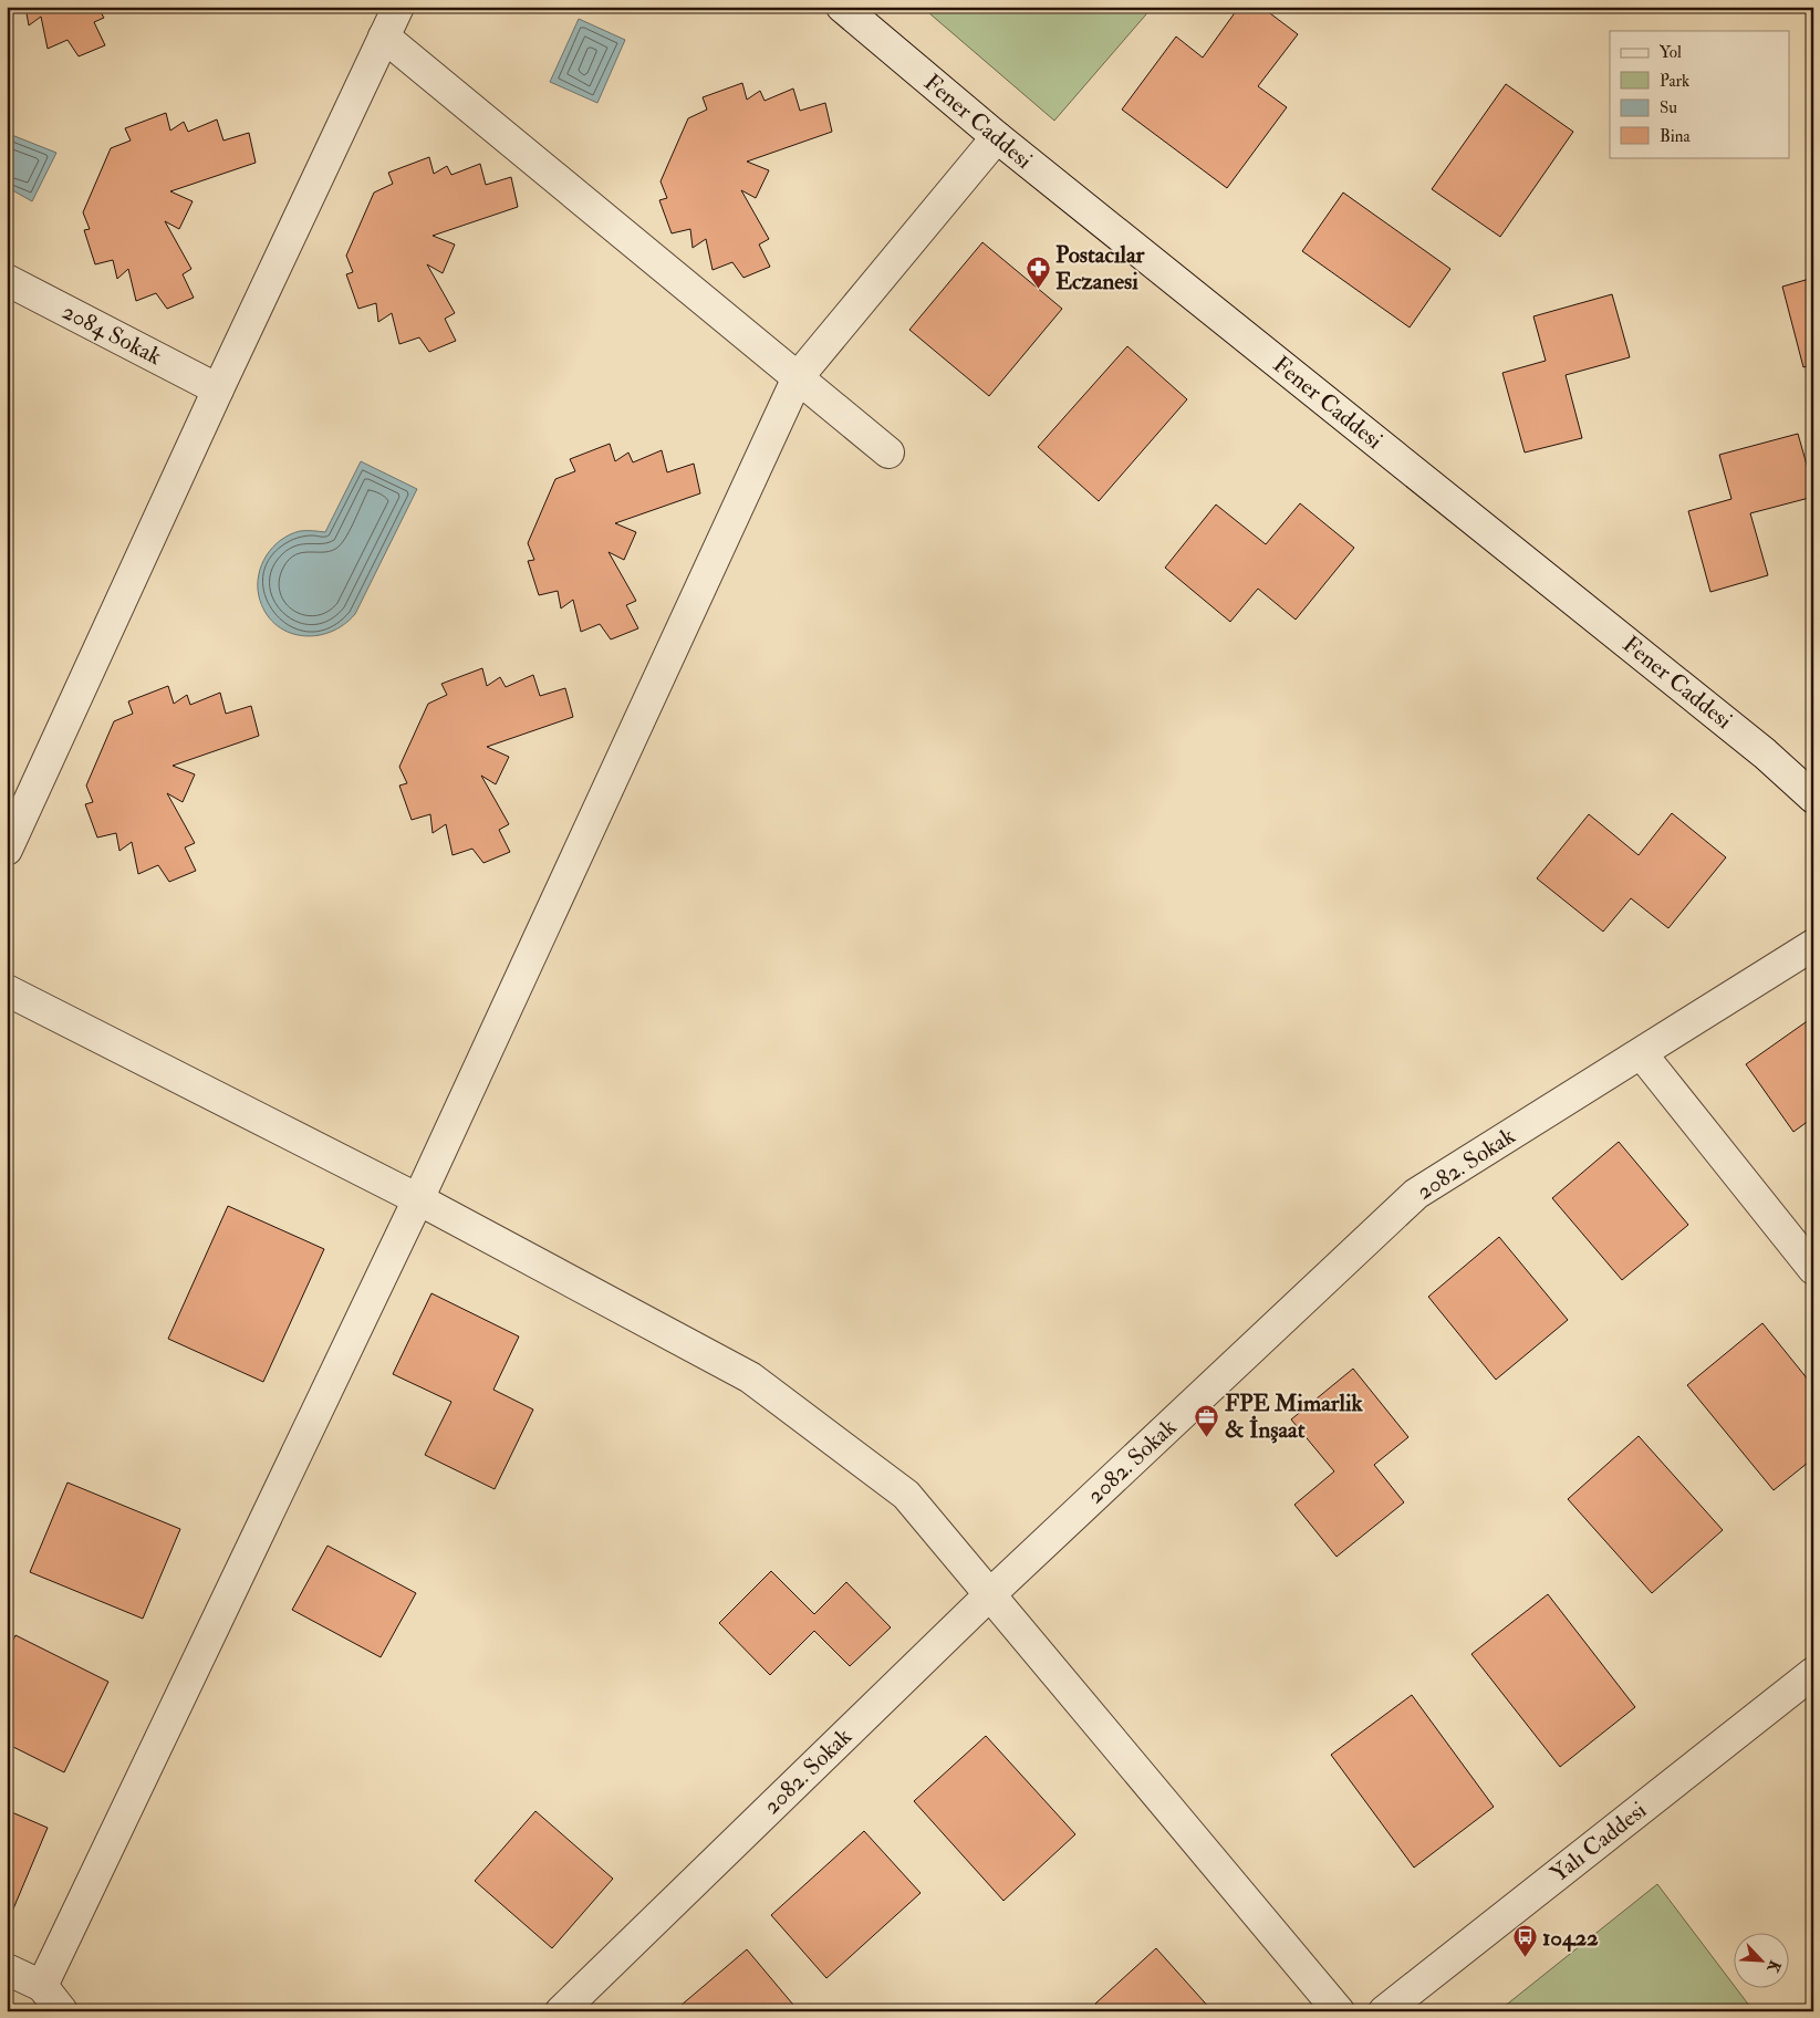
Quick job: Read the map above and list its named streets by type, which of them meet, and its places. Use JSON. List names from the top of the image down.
{
  "streets": {
    "street": [
      "Fener Caddesi",
      "2084 Sokak",
      "2082. Sokak",
      "Yalı Caddesi"
    ]
  },
  "places": {
    "pharmacy": ["Postacılar Eczanesi"],
    "office": ["FPE Mimarlik & İnşaat"],
    "bus stop": ["10422"]
  },
  "legend": [
    "Yol",
    "Park",
    "Su",
    "Bina"
  ],
  "north": "bottom right"
}
